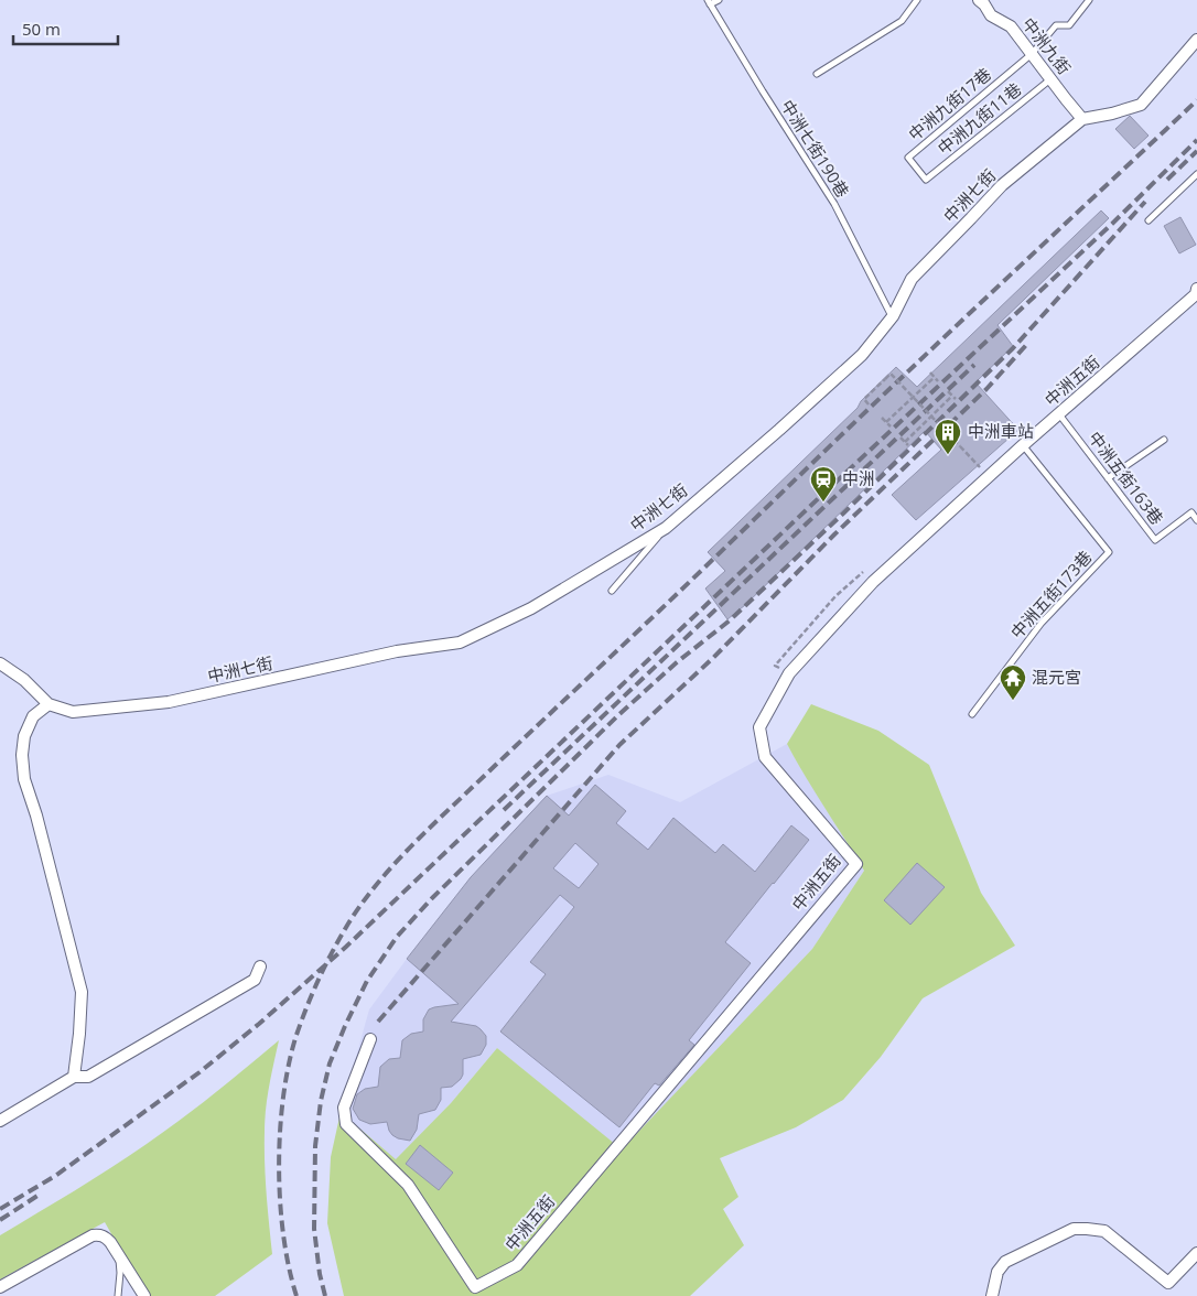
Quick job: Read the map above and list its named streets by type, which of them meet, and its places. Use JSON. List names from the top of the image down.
{
  "streets": {
    "street": ["中洲九街", "中洲七街", "中洲五街"],
    "lane": [
      "中洲九街17巷",
      "中洲九街11巷",
      "中洲七街190巷",
      "中洲五街163巷",
      "中洲五街173巷"
    ]
  },
  "crossings": [
    ["中洲九街", "中洲九街17巷"],
    ["中洲九街", "中洲九街11巷"],
    ["中洲九街", "中洲七街"],
    ["中洲九街17巷", "中洲九街11巷"],
    ["中洲七街190巷", "中洲七街"],
    ["中洲五街", "中洲五街163巷"],
    ["中洲五街", "中洲五街173巷"]
  ],
  "places": {
    "building": ["中洲車站"],
    "station": ["中洲"],
    "temple": ["混元宮"]
  },
  "scale_bar": "50 m"
}
